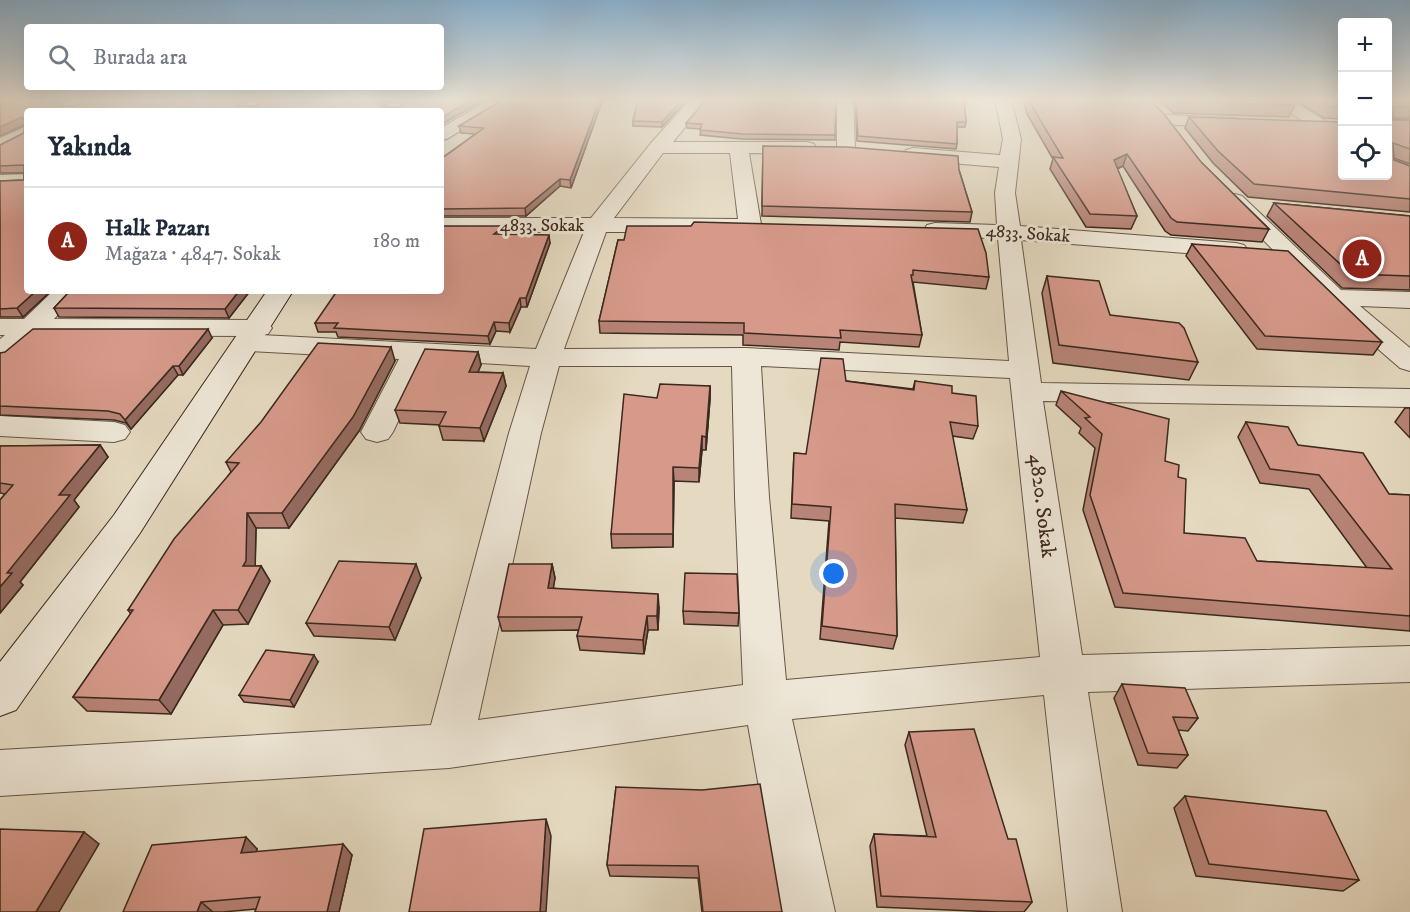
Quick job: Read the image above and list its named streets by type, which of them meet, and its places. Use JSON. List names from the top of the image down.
{
  "streets": {
    "street": ["4833. Sokak", "4820. Sokak"]
  },
  "crossings": [
    ["4833. Sokak", "4820. Sokak"]
  ],
  "page": {
    "map_buttons": ["+", "−"],
    "search": "Burada ara",
    "heading": "Yakında",
    "list": [
      {
        "mark": "A",
        "name": "Halk Pazarı",
        "note": "Mağaza · 4847. Sokak",
        "value": "180 m"
      }
    ],
    "pins": "A"
  }
}
